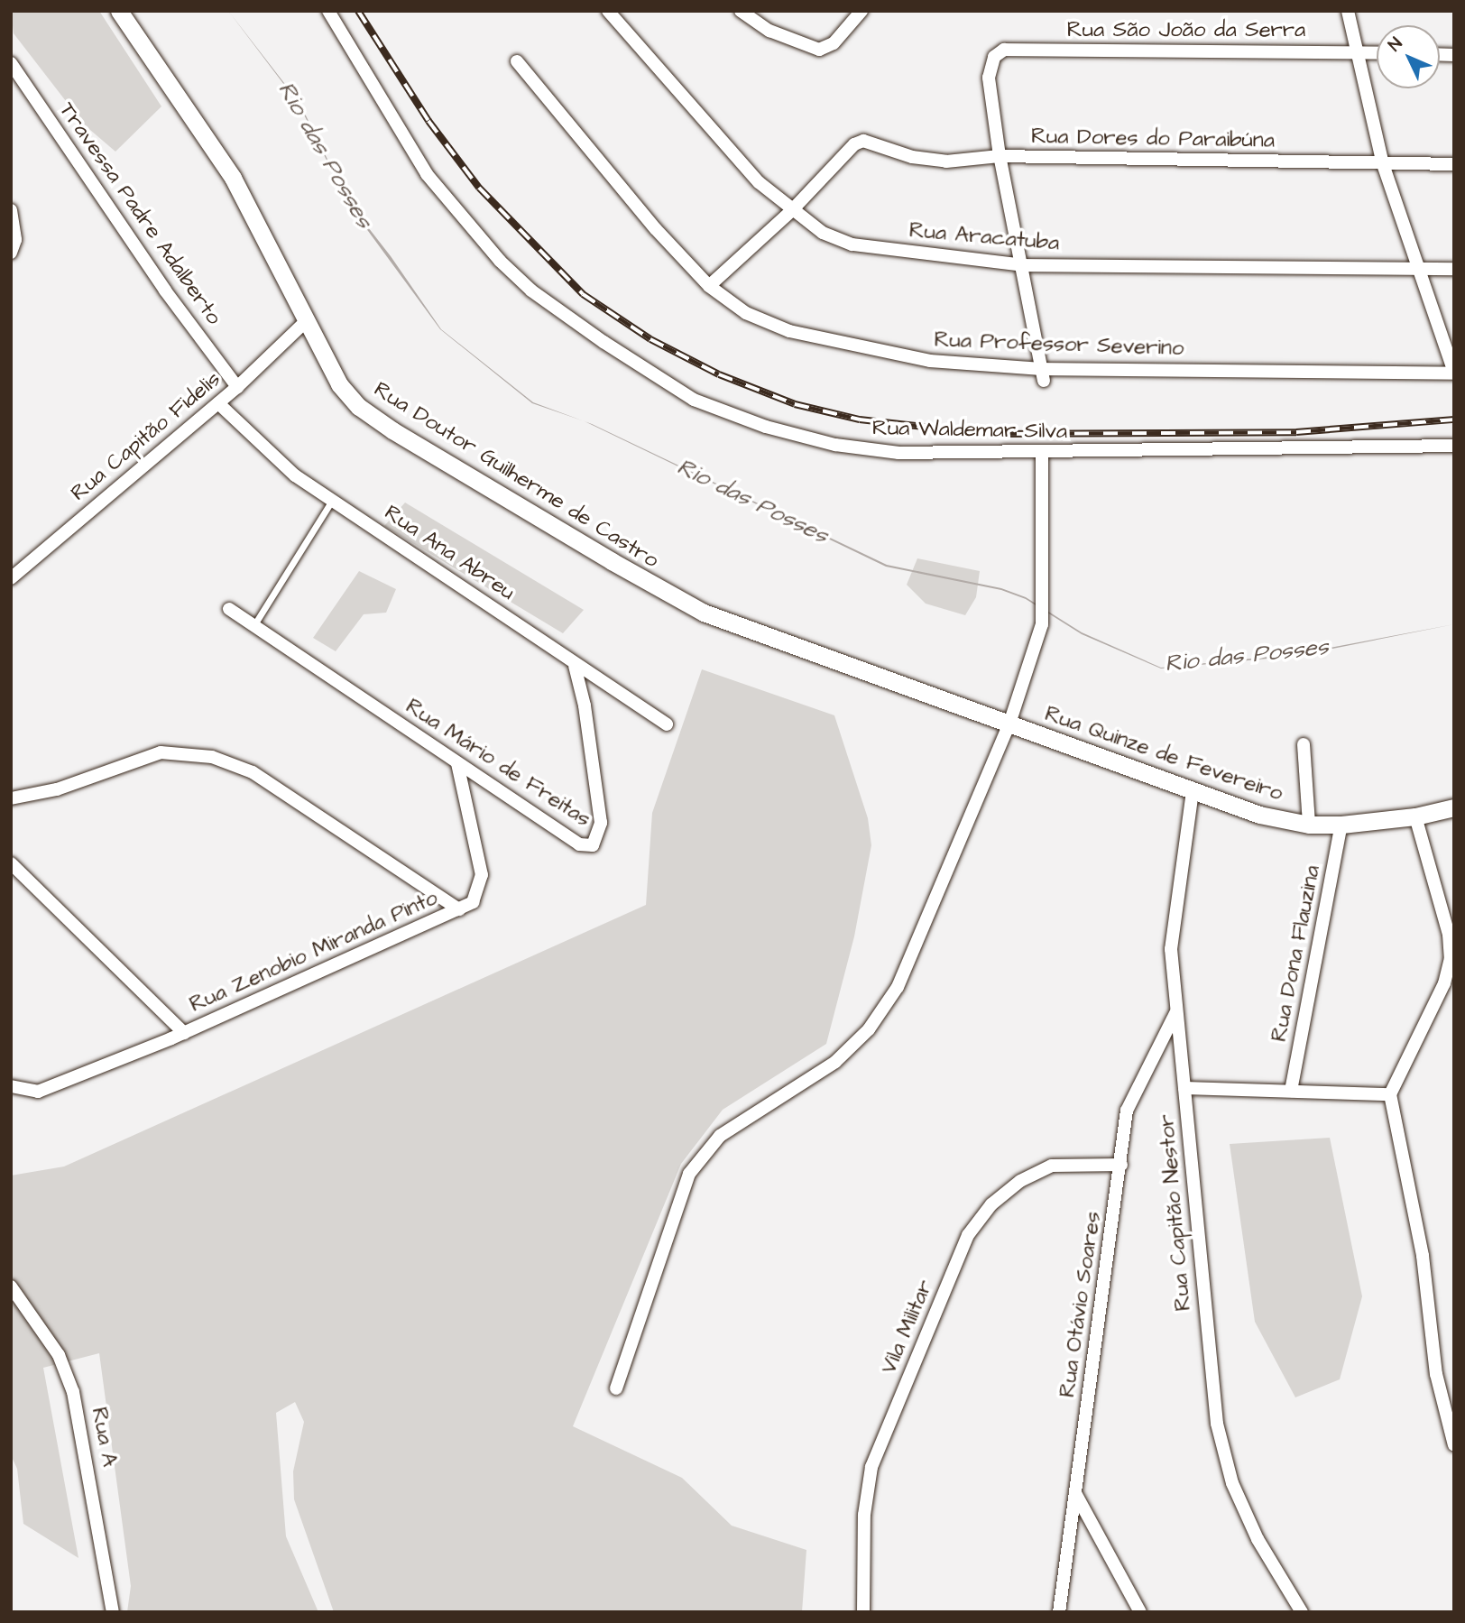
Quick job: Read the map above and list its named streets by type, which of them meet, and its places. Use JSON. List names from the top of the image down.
{
  "streets": {
    "main road": ["Rua Doutor Guilherme de Castro", "Rua Quinze de Fevereiro"],
    "street": [
      "Rua São João da Serra",
      "Rua Dores do Paraibúna",
      "Travessa Padre Adalberto",
      "Rua Aracatuba",
      "Rua Professor Severino",
      "Rua Waldemar Silva",
      "Rua Capitão Fidelis",
      "Rua Ana Abreu",
      "Rua Mário de Freitas",
      "Rua Zenobio Miranda Pinto",
      "Rua Dona Flauzina",
      "Rua Capitão Nestor",
      "Rua Otávio Soares",
      "Vila Militar",
      "Rua A"
    ]
  },
  "crossings": [
    ["Rua São João da Serra", "Rua Dores do Paraibúna"],
    ["Rua Dores do Paraibúna", "Rua Aracatuba"],
    ["Travessa Padre Adalberto", "Rua Capitão Fidelis"],
    ["Rua Capitão Fidelis", "Rua Doutor Guilherme de Castro"],
    ["Rua Capitão Fidelis", "Rua Ana Abreu"],
    ["Rua Doutor Guilherme de Castro", "Rua Quinze de Fevereiro"],
    ["Rua Ana Abreu", "Rua Mário de Freitas"],
    ["Rua Quinze de Fevereiro", "Rua Dona Flauzina"],
    ["Rua Quinze de Fevereiro", "Rua Capitão Nestor"],
    ["Rua Mário de Freitas", "Rua Zenobio Miranda Pinto"],
    ["Rua Capitão Nestor", "Rua Otávio Soares"],
    ["Rua Otávio Soares", "Vila Militar"]
  ],
  "water": ["Rio das Posses"],
  "north": "top left"
}
